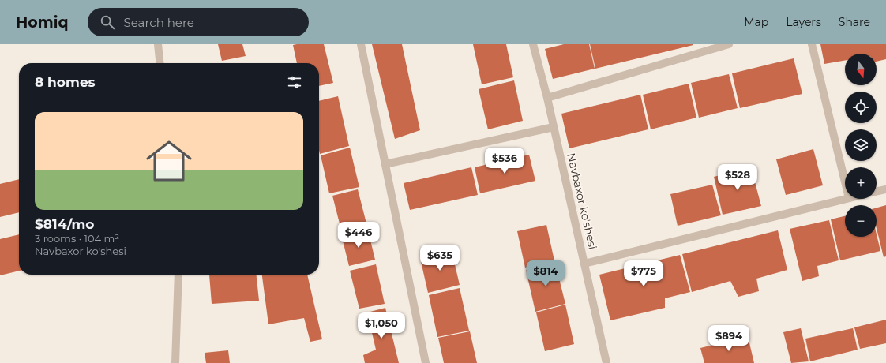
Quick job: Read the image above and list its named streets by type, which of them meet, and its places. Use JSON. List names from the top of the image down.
{
  "streets": {
    "street": ["Navbaxor ko'shesi"]
  },
  "north": "bottom",
  "page": {
    "header": "Homiq",
    "search": "Search here",
    "nav": ["Map", "Layers", "Share"],
    "map_buttons": ["+", "−"],
    "heading": "8 homes",
    "list": [
      {
        "name": "$814/mo",
        "note": "3 rooms · 104 m² · Navbaxor ko'shesi"
      }
    ],
    "price": [
      "$536",
      "$528",
      "$446",
      "$635",
      "$814",
      "$775",
      "$1,050",
      "$894"
    ]
  }
}
